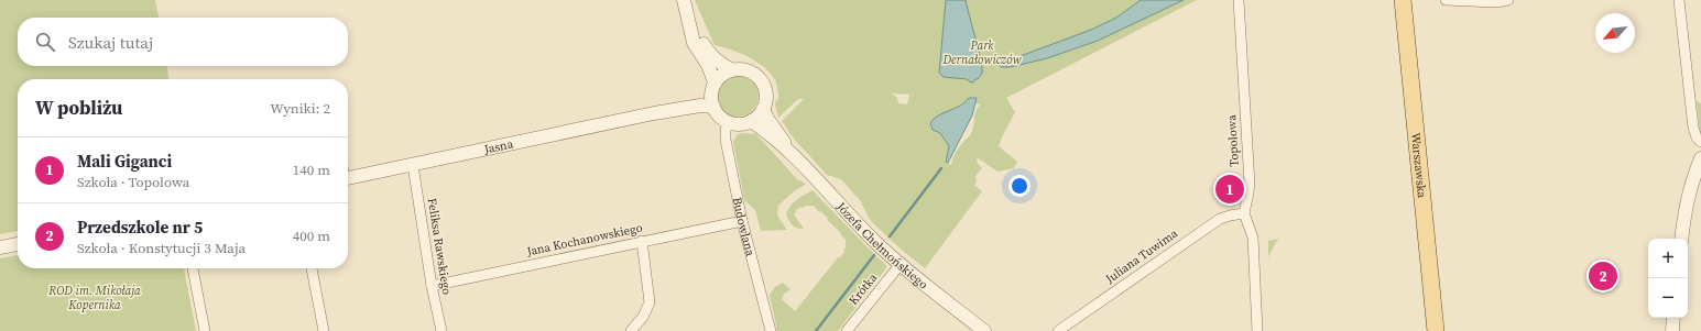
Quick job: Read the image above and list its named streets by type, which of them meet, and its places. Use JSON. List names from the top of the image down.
{
  "streets": {
    "main road": ["Warszawska"],
    "street": [
      "Topolowa",
      "Jasna",
      "Budowlana",
      "Jana Kochanowskiego",
      "Józefa Chełmońskiego",
      "Feliksa Rawskiego",
      "Juliana Tuwima",
      "Krótka"
    ]
  },
  "crossings": [
    ["Topolowa", "Juliana Tuwima"],
    ["Jasna", "Budowlana"],
    ["Jasna", "Józefa Chełmońskiego"],
    ["Jasna", "Feliksa Rawskiego"],
    ["Budowlana", "Jana Kochanowskiego"],
    ["Budowlana", "Józefa Chełmońskiego"],
    ["Jana Kochanowskiego", "Feliksa Rawskiego"],
    ["Józefa Chełmońskiego", "Krótka"]
  ],
  "parks": ["Park Dernałowiczów", "ROD im. Mikołaja Kopernika"],
  "north": "bottom left",
  "page": {
    "search": "Szukaj tutaj",
    "heading": ["W pobliżu", "Wyniki: 2"],
    "list": [
      {
        "mark": "1",
        "name": "Mali Giganci",
        "note": "Szkoła · Topolowa",
        "value": "140 m"
      },
      {
        "mark": "2",
        "name": "Przedszkole nr 5",
        "note": "Szkoła · Konstytucji 3 Maja",
        "value": "400 m"
      }
    ],
    "pins": ["1", "2"],
    "map_buttons": ["+", "−"]
  }
}
